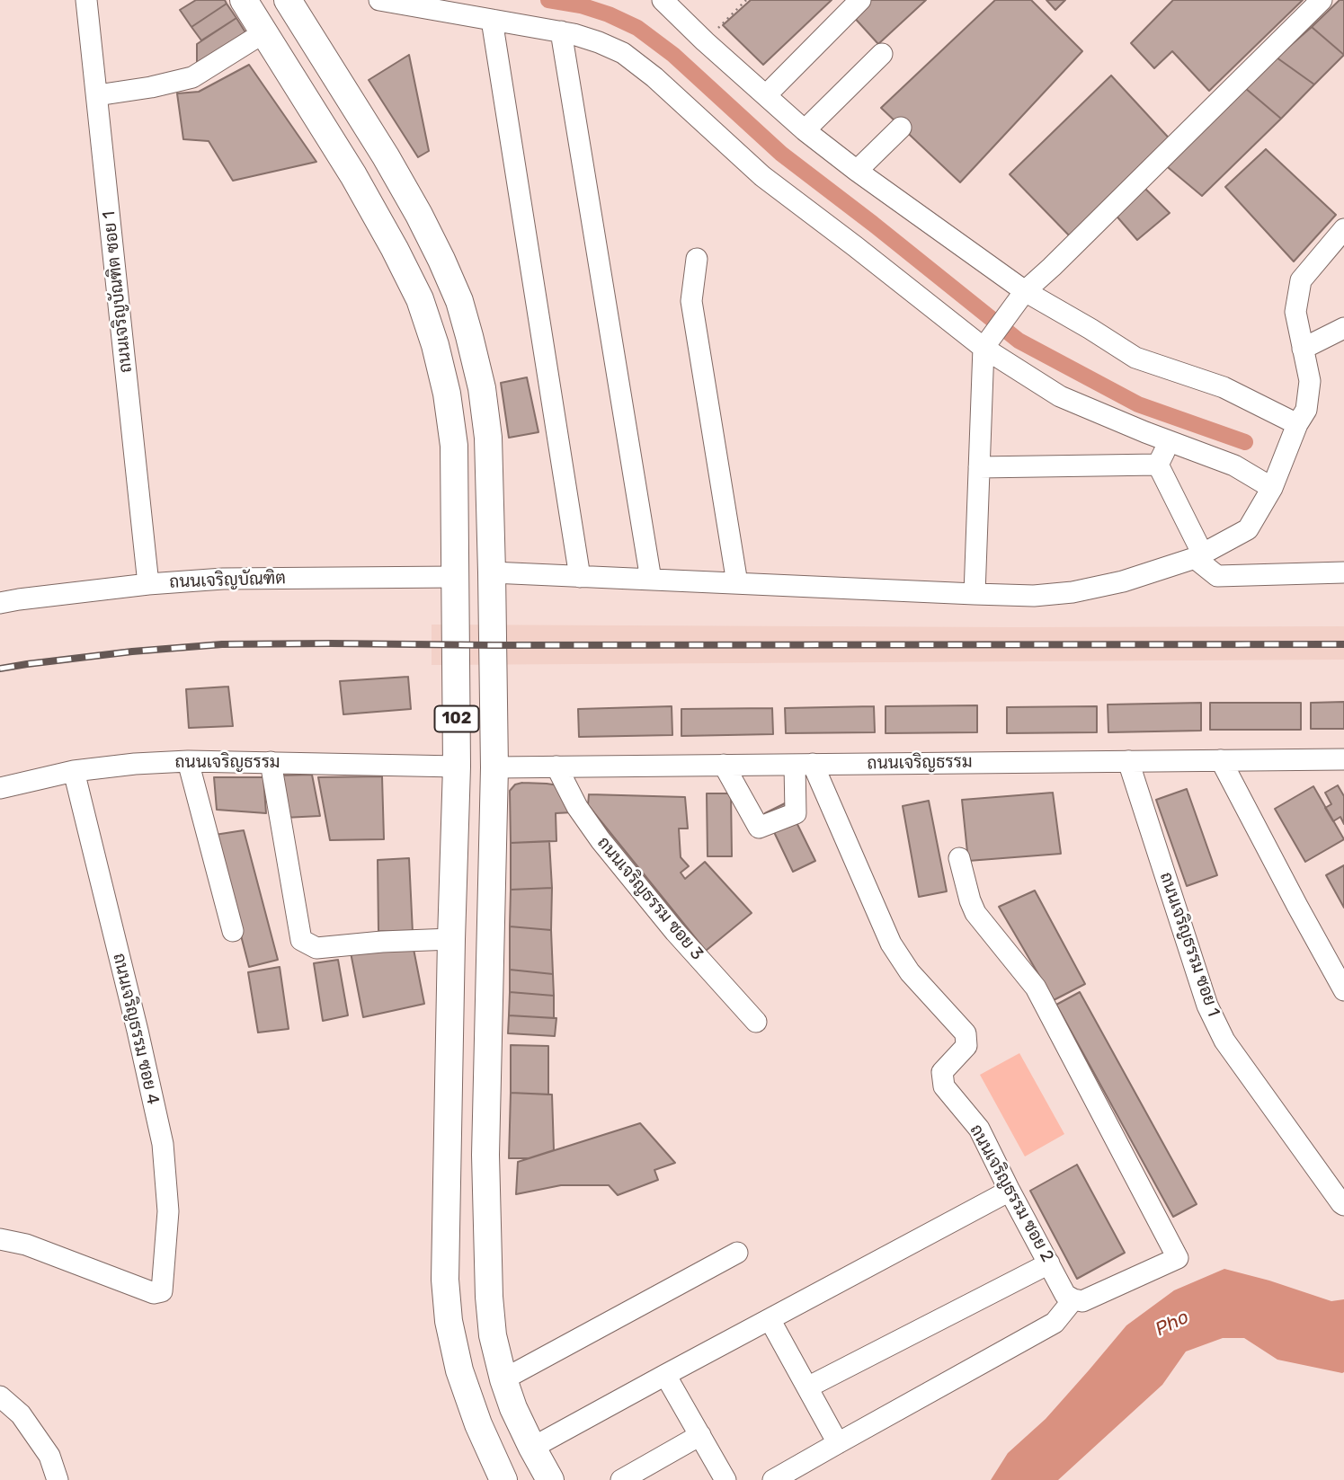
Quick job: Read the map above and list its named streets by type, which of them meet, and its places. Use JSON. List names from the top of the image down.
{
  "streets": {
    "main road": ["102"],
    "street": [
      "ถนนเจริญบัณฑิต ซอย 1",
      "ถนนเจริญบัณฑิต",
      "ถนนเจริญธรรม",
      "ถนนเจริญธรรม ซอย 3",
      "ถนนเจริญธรรม ซอย 1",
      "ถนนเจริญธรรม ซอย 4",
      "ถนนเจริญธรรม ซอย 2"
    ]
  },
  "crossings": [
    ["ถนนเจริญบัณฑิต ซอย 1", "ถนนเจริญบัณฑิต"],
    ["ถนนเจริญบัณฑิต", "102"],
    ["102", "ถนนเจริญธรรม"],
    ["ถนนเจริญธรรม", "ถนนเจริญธรรม ซอย 3"],
    ["ถนนเจริญธรรม", "ถนนเจริญธรรม ซอย 1"],
    ["ถนนเจริญธรรม", "ถนนเจริญธรรม ซอย 4"],
    ["ถนนเจริญธรรม", "ถนนเจริญธรรม ซอย 2"]
  ],
  "water": ["Pho"]
}
